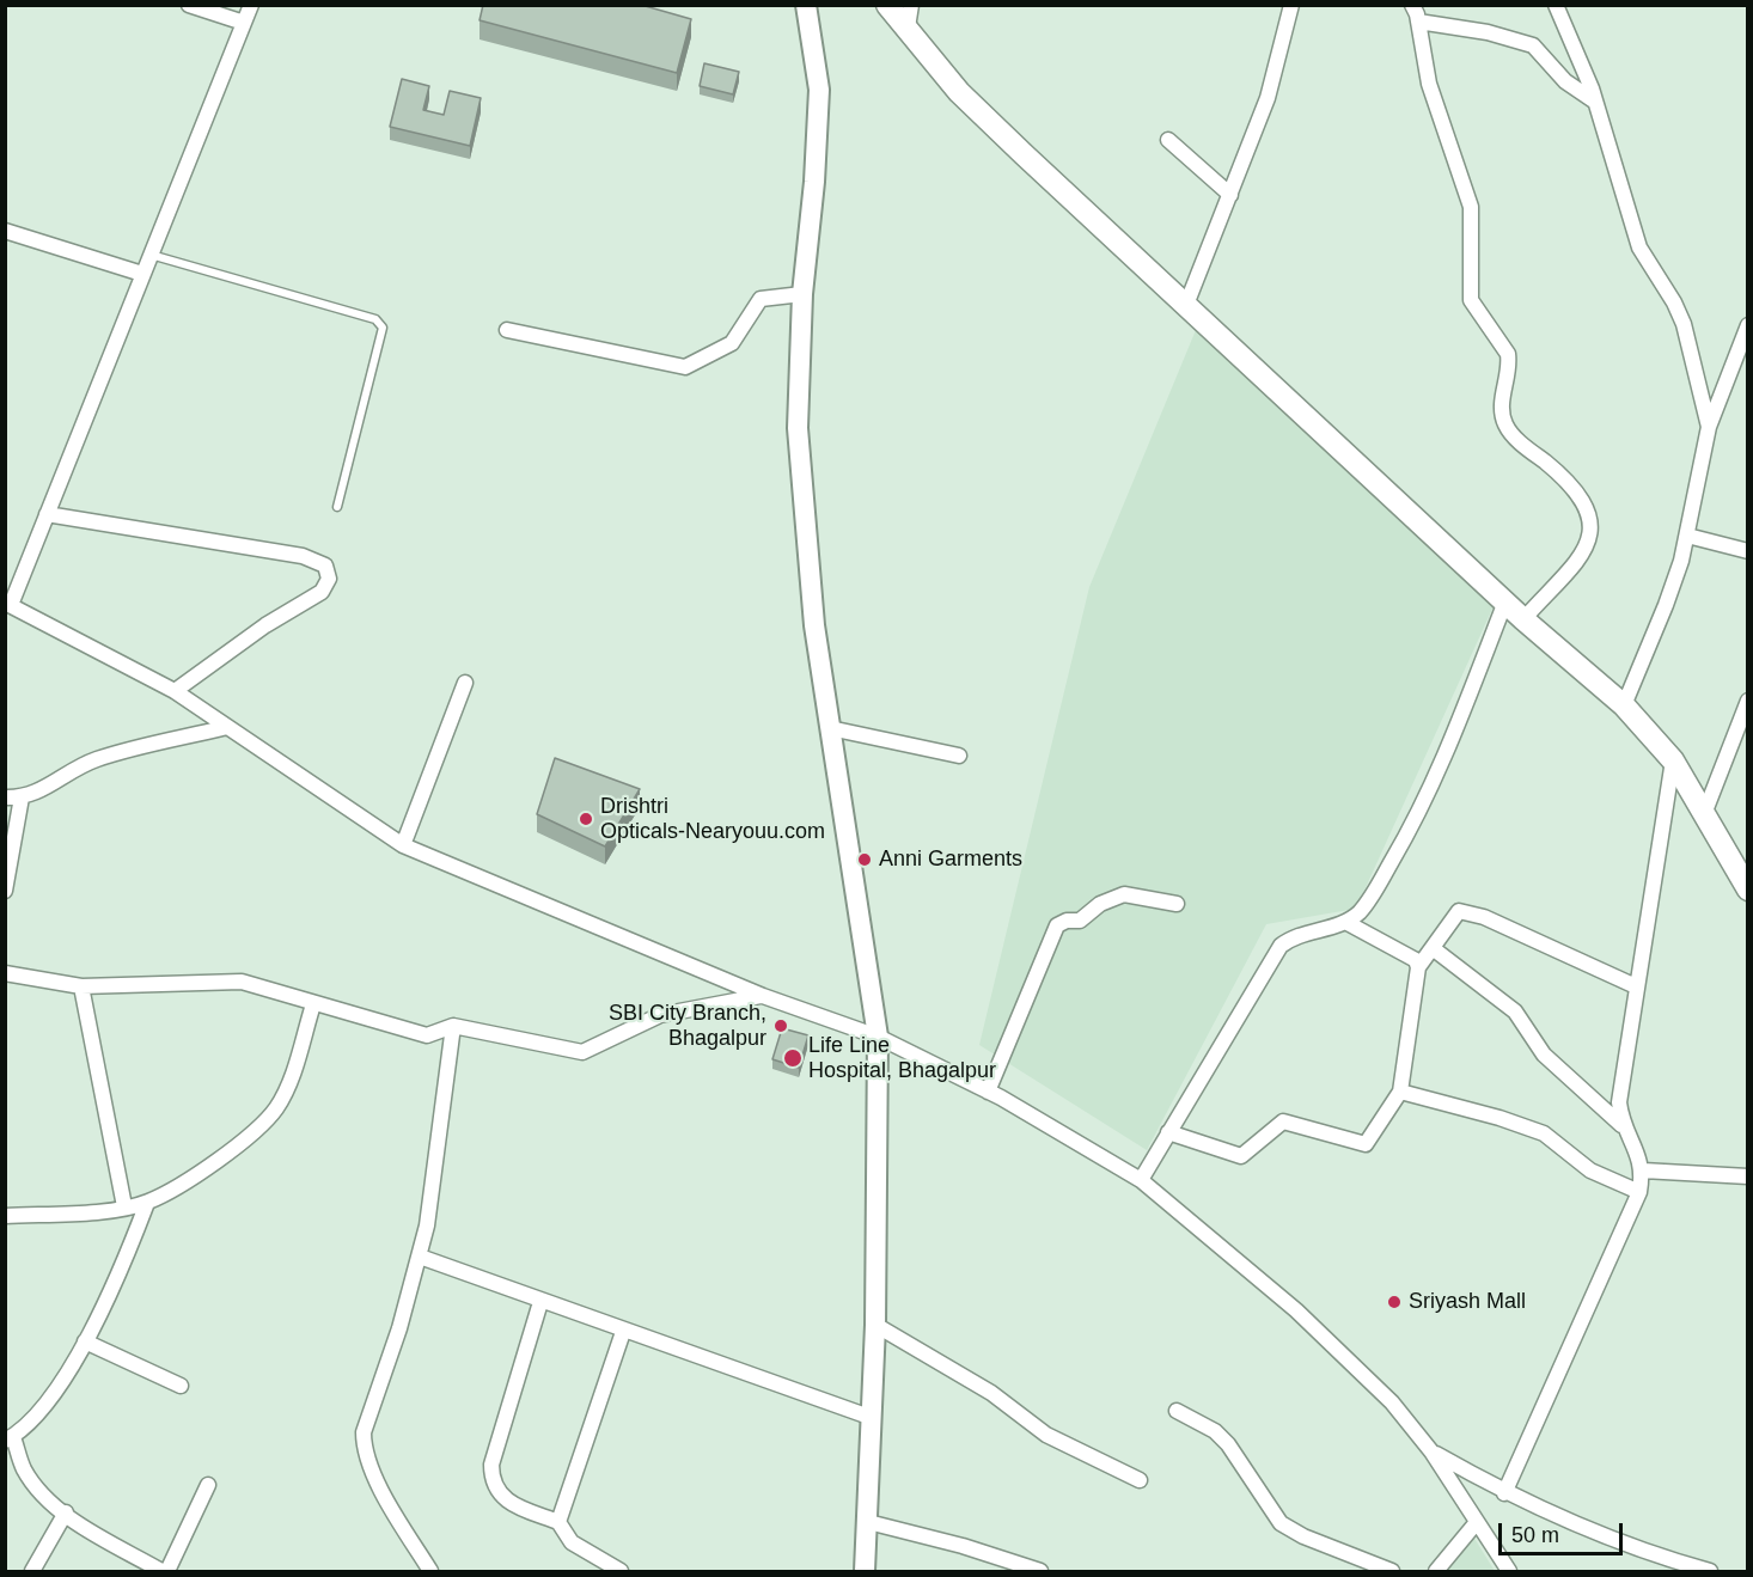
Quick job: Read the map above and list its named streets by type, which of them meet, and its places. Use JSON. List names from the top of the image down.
{
  "places": [
    "Drishtri Opticals-Nearyouu.com",
    "Anni Garments",
    "SBI City Branch, Bhagalpur",
    "Life Line Hospital, Bhagalpur",
    "Sriyash Mall"
  ],
  "scale_bar": "50 m"
}
